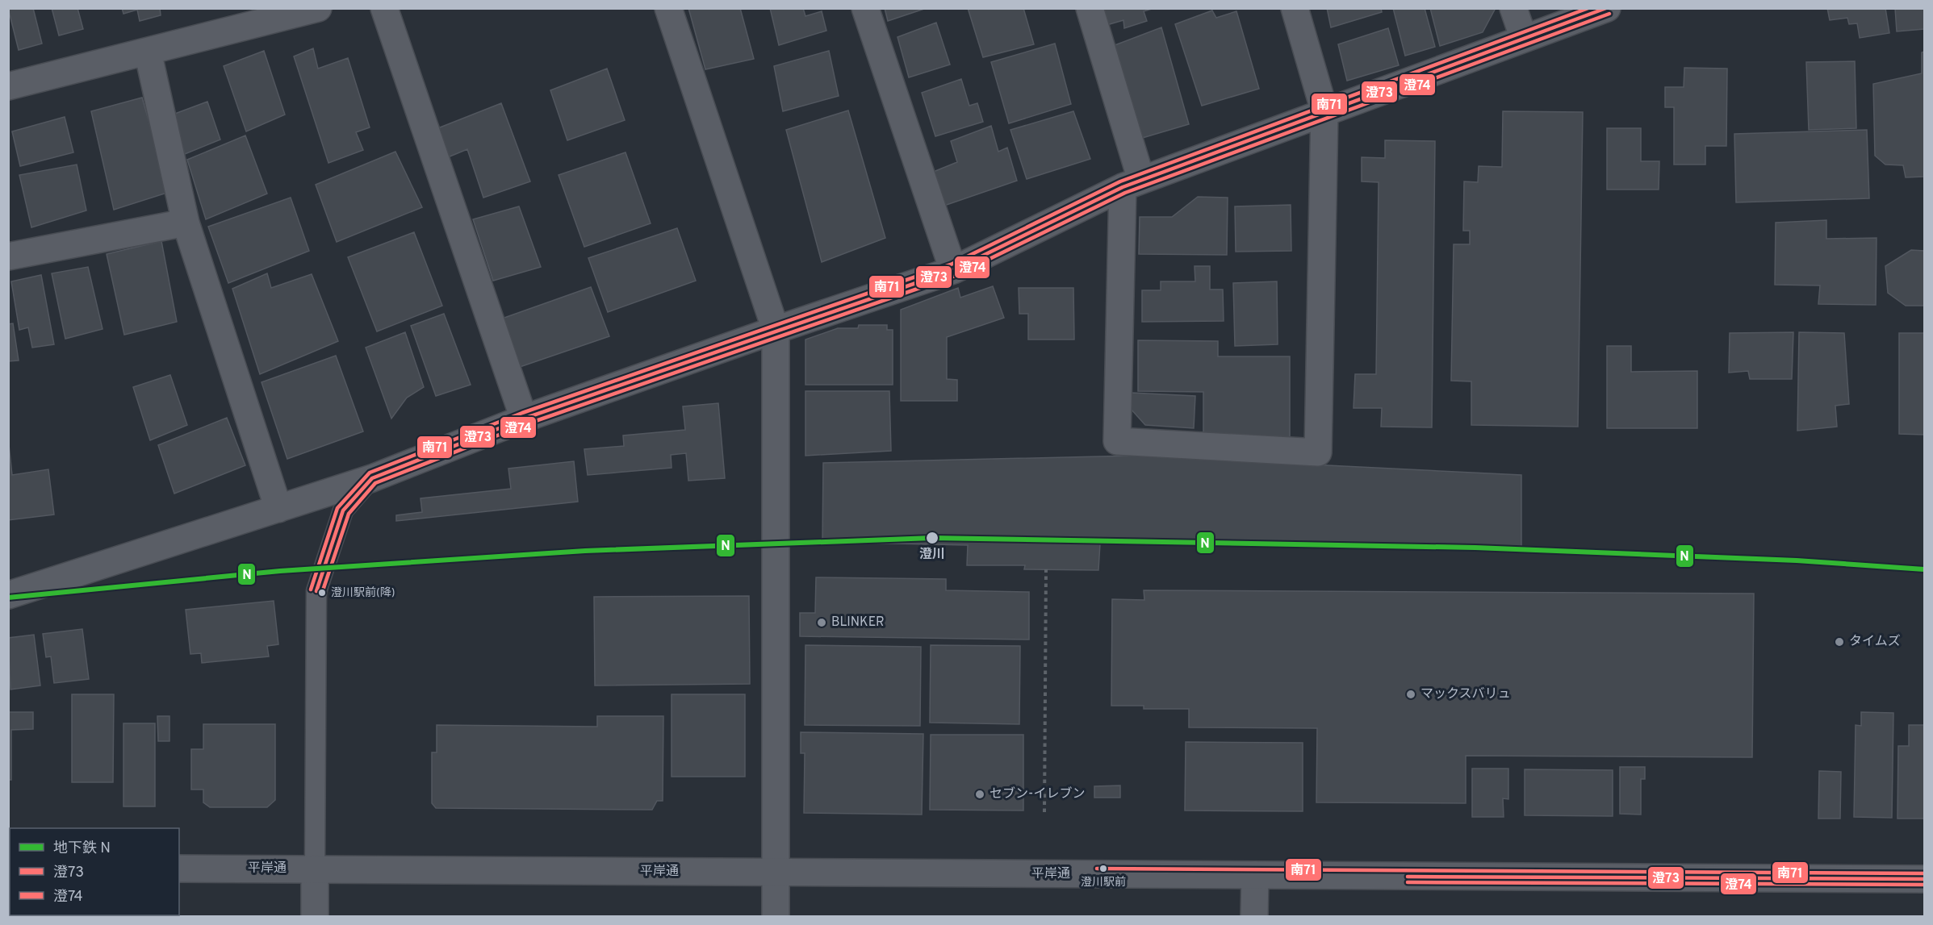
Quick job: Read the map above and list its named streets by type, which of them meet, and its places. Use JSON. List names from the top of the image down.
{
  "streets": {
    "street": ["平岸通"]
  },
  "places": [
    "澄川",
    "澄川駅前(降)",
    "BLINKER",
    "タイムズ",
    "マックスバリュ",
    "セブン-イレブン",
    "澄川駅前"
  ],
  "lines": [
    "transit line 澄73",
    "transit line 南71",
    "transit line 澄74",
    "metro line N"
  ],
  "legend": ["地下鉄 N", "澄73", "澄74"]
}
